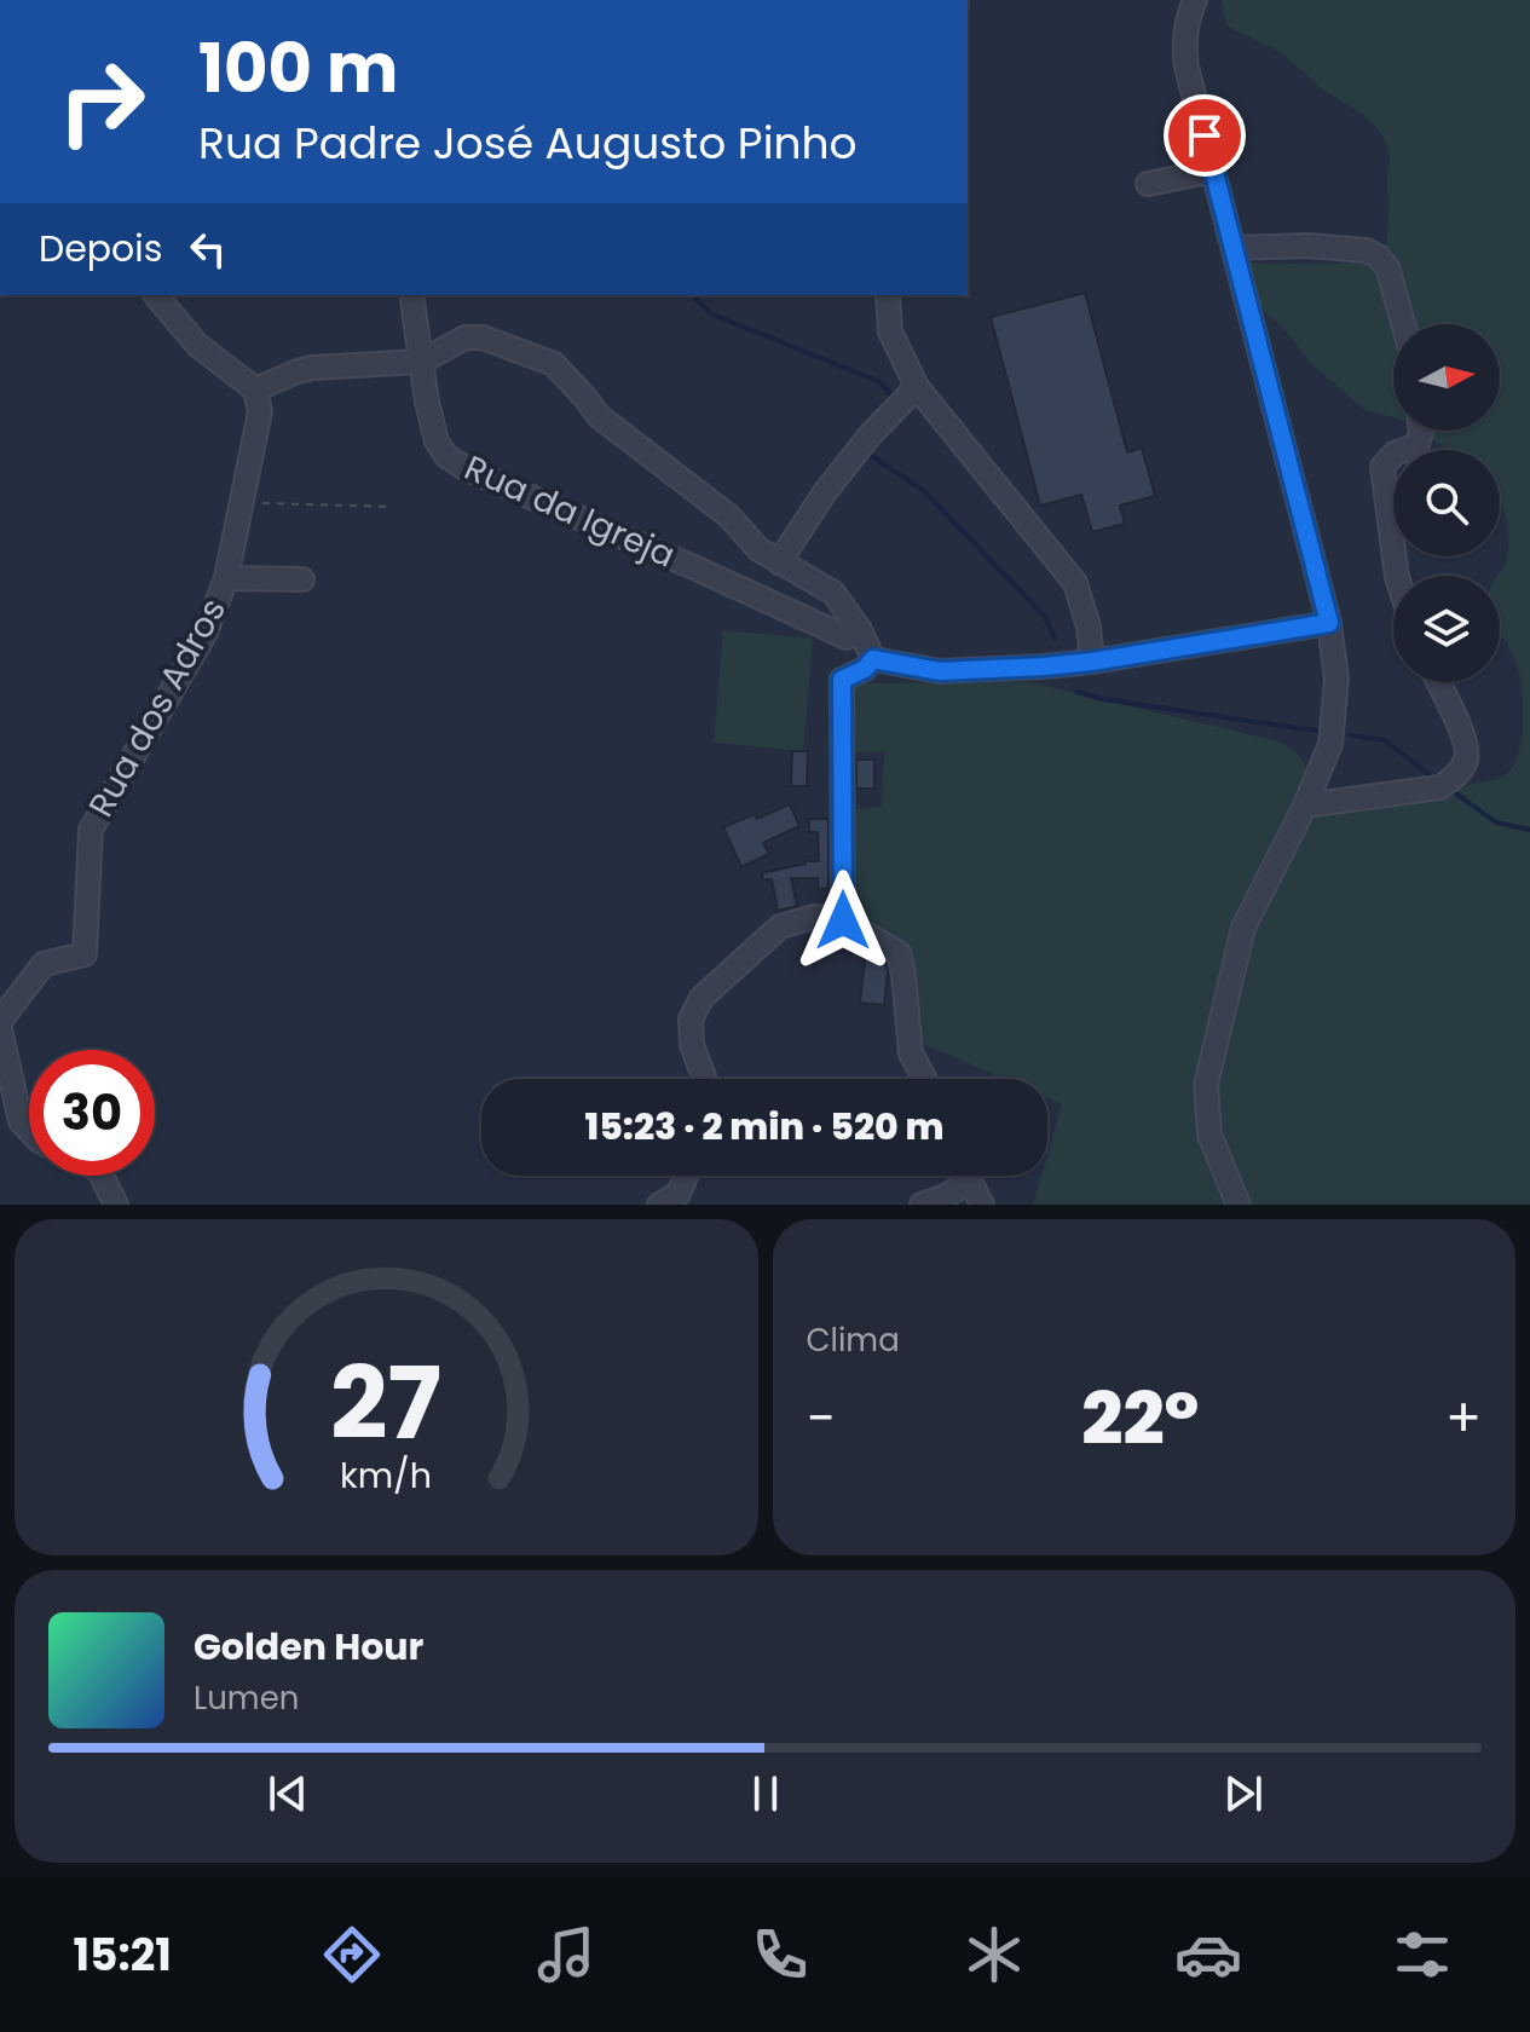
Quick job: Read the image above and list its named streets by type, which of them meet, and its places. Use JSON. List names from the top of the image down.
{
  "streets": {
    "street": ["Rua da Igreja", "Rua dos Adros"]
  },
  "north": "right",
  "page": {
    "turn": ["100 m", "Rua Padre José Augusto Pinho"],
    "then": "Depois",
    "limit": "30",
    "trip": "15:23 · 2 min · 520 m",
    "tile": "Clima",
    "heat": ["−", "22°", "+"],
    "song": ["Golden Hour", "Lumen"],
    "tabs": "15:21",
    "gauge": ["27", "km/h"]
  }
}
